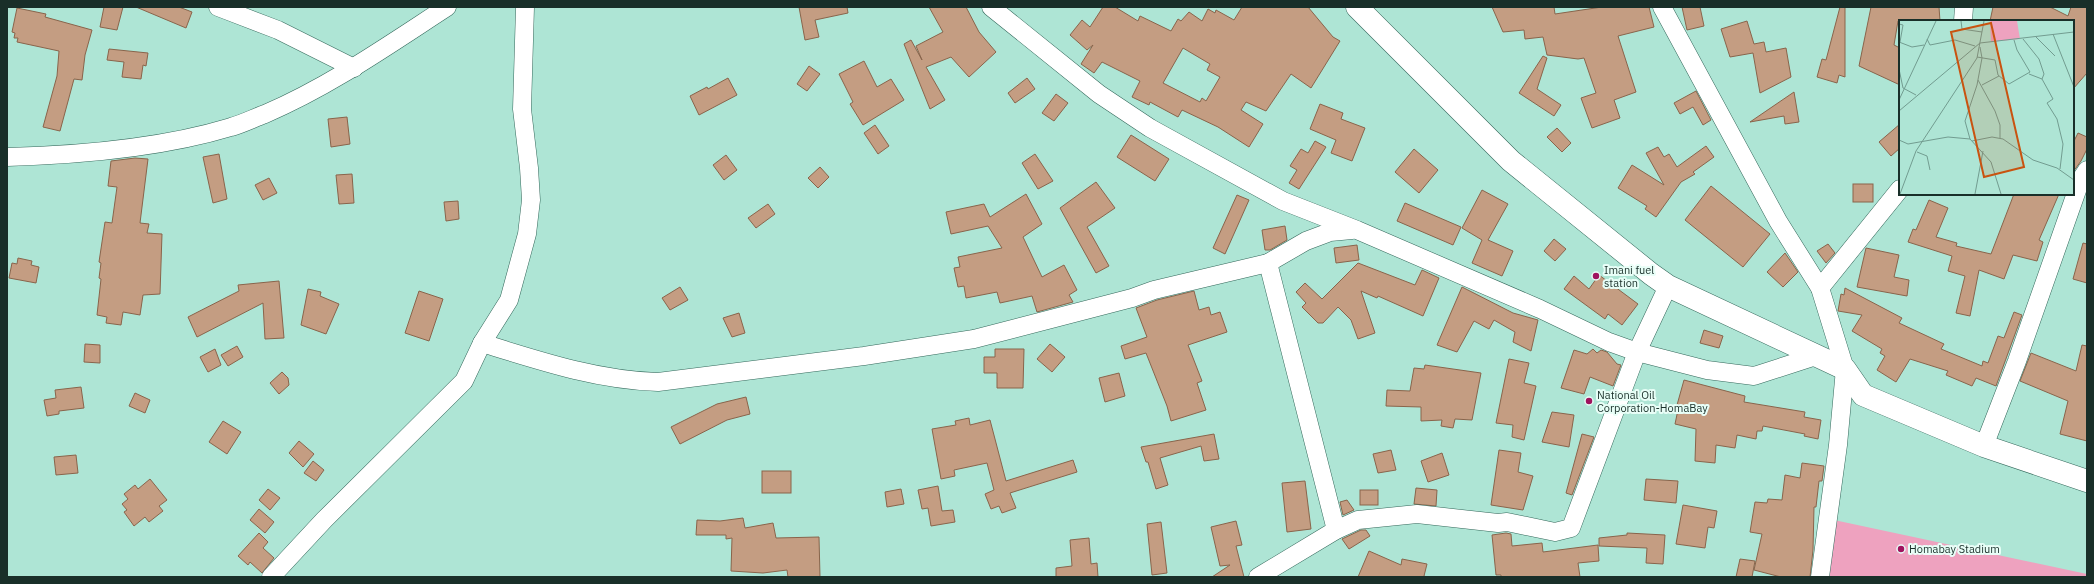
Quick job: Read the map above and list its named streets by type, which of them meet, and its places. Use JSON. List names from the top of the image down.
{
  "places": ["Imani fuel station", "National Oil Corporation-HomaBay", "Homabay Stadium"]
}
